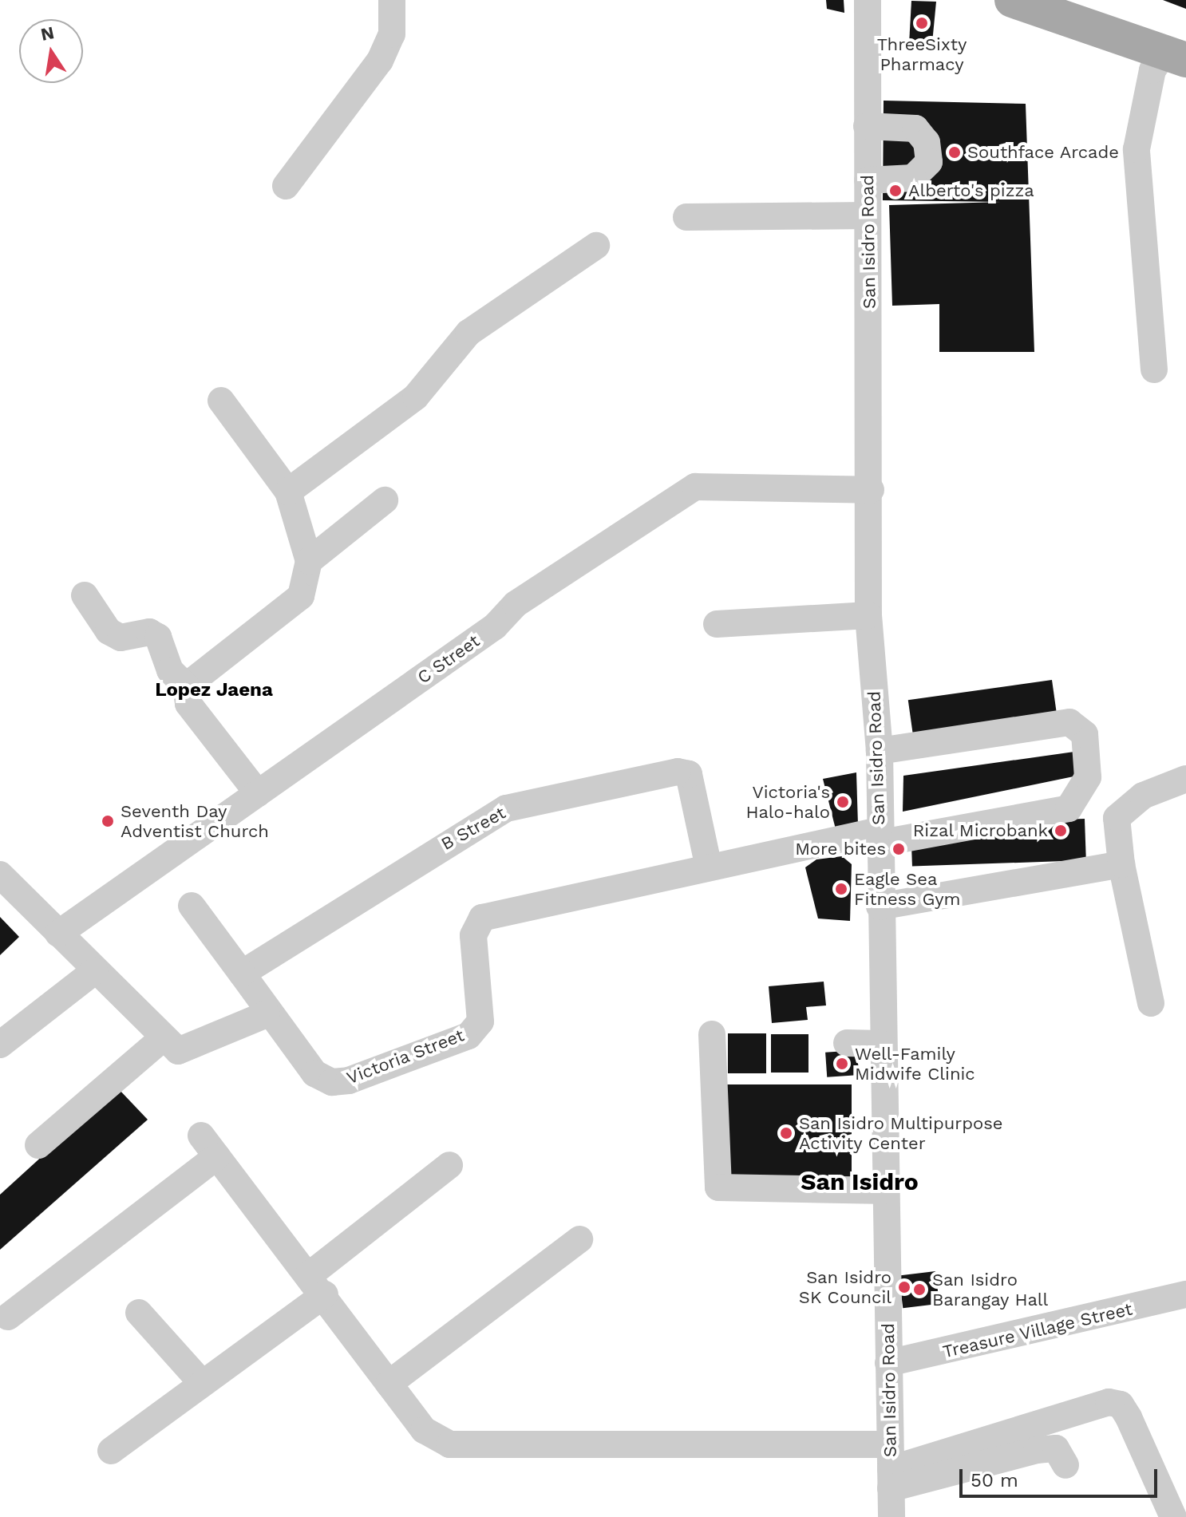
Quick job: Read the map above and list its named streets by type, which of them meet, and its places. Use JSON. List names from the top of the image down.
{
  "streets": {
    "street": [
      "San Isidro Road",
      "C Street",
      "B Street",
      "Victoria Street",
      "Treasure Village Street"
    ]
  },
  "crossings": [
    ["San Isidro Road", "C Street"],
    ["San Isidro Road", "Victoria Street"],
    ["San Isidro Road", "Treasure Village Street"],
    ["B Street", "Victoria Street"]
  ],
  "districts": ["Lopez Jaena", "San Isidro"],
  "places": [
    "ThreeSixty Pharmacy",
    "Southface Arcade",
    "Alberto's pizza",
    "Victoria's Halo-halo",
    "Seventh Day Adventist Church",
    "Rizal Microbank",
    "More bites",
    "Eagle Sea Fitness Gym",
    "Well-Family Midwife Clinic",
    "San Isidro Multipurpose Activity Center",
    "San Isidro SK Council",
    "San Isidro Barangay Hall"
  ],
  "scale_bar": "50 m",
  "north": "top"
}
